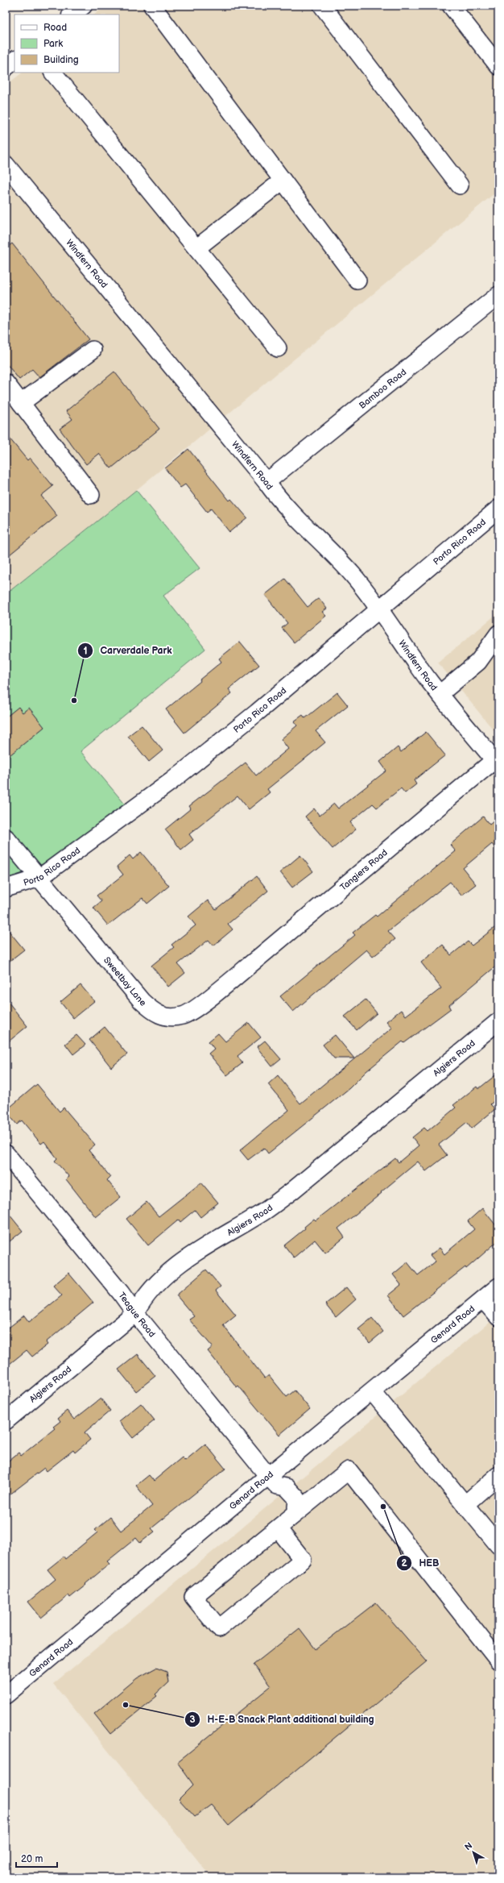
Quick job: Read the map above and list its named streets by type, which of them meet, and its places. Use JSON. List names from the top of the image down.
{
  "streets": {
    "street": [
      "Windfern Road",
      "Bamboo Road",
      "Porto Rico Road",
      "Tangiers Road",
      "Sweetbay Lane",
      "Algiers Road",
      "Teague Road",
      "Genard Road"
    ]
  },
  "crossings": [
    ["Windfern Road", "Bamboo Road"],
    ["Windfern Road", "Porto Rico Road"],
    ["Windfern Road", "Tangiers Road"],
    ["Porto Rico Road", "Sweetbay Lane"],
    ["Tangiers Road", "Sweetbay Lane"],
    ["Algiers Road", "Teague Road"],
    ["Teague Road", "Genard Road"]
  ],
  "places": ["Carverdale Park", "HEB", "H-E-B Snack Plant additional building"],
  "legend": ["Road", "Park", "Building"],
  "scale_bar": "20 m",
  "north": "top left"
}
